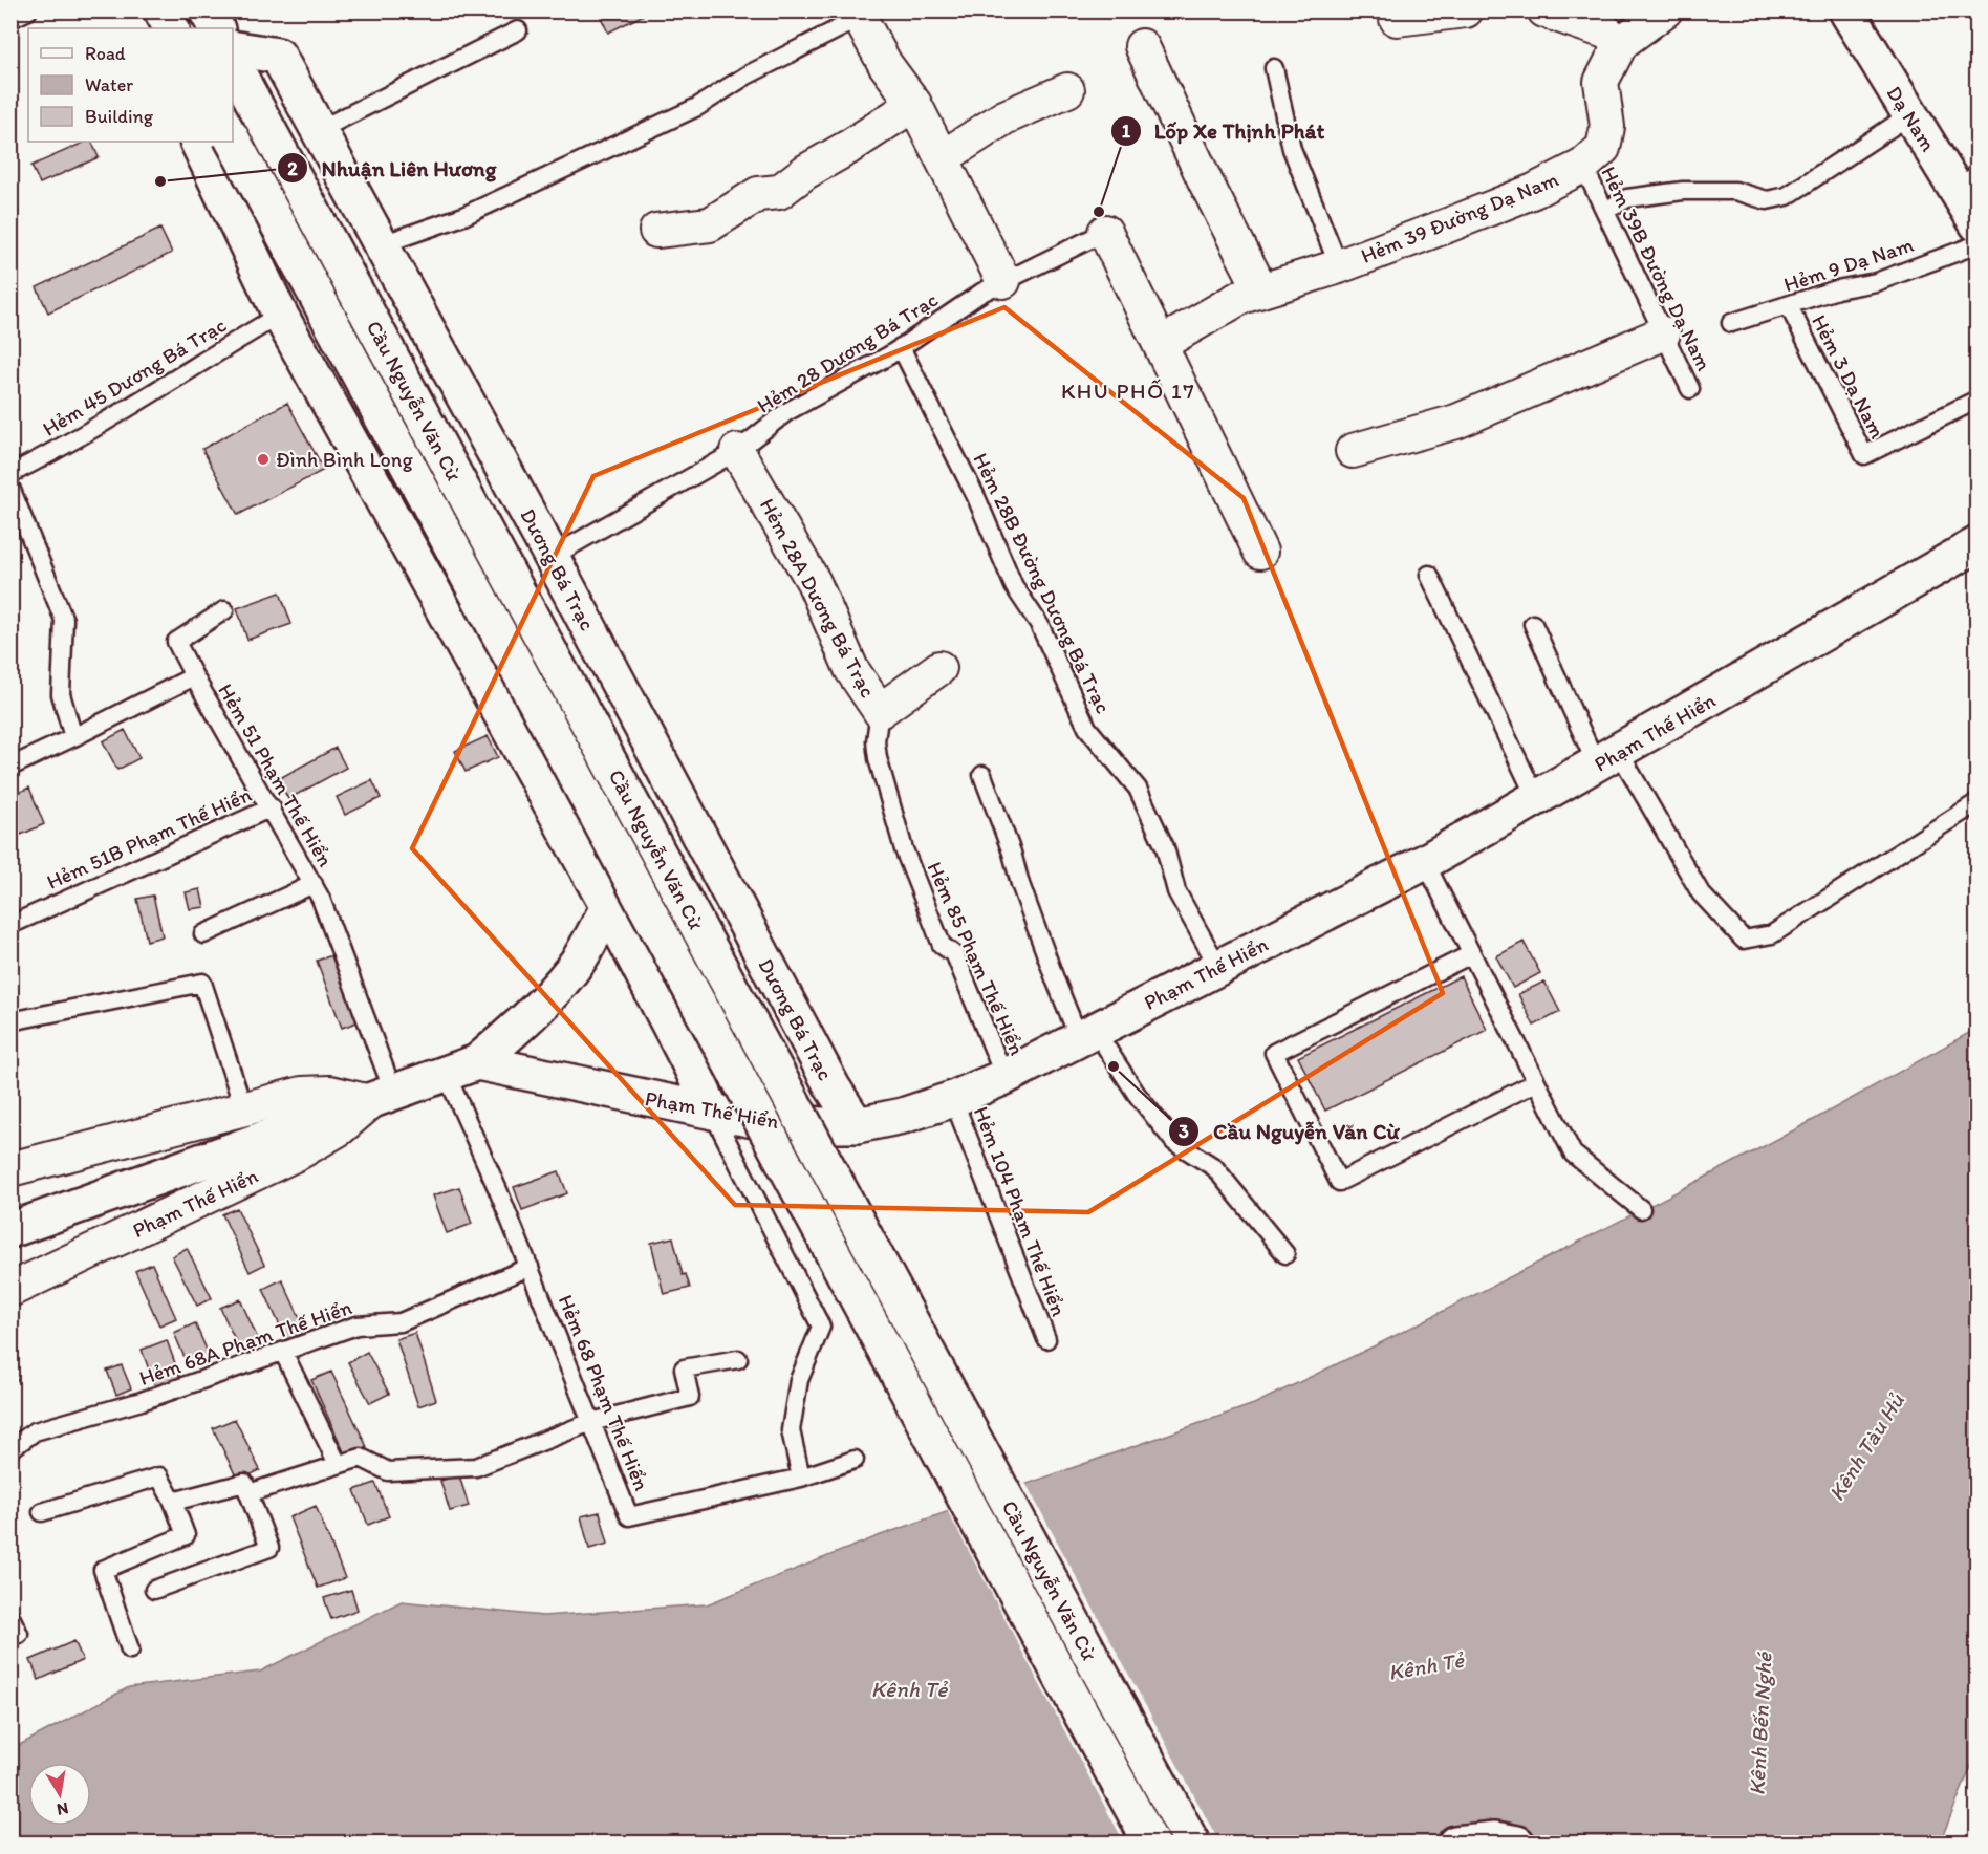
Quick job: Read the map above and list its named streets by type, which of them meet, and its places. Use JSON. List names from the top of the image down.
{
  "streets": {
    "main road": [
      "Dạ Nam",
      "Cầu Nguyễn Văn Cừ",
      "Dương Bá Trạc",
      "Phạm Thế Hiển"
    ],
    "street": ["Hẻm 39 Đường Dạ Nam", "Hẻm 28A Dương Bá Trạc"],
    "lane": [
      "Hẻm 9 Dạ Nam",
      "Hẻm 39B Đường Dạ Nam",
      "Hẻm 28 Dương Bá Trạc",
      "Hẻm 45 Dương Bá Trạc",
      "Hẻm 3 Dạ Nam",
      "Hẻm 28B Đường Dương Bá Trạc",
      "Hẻm 51 Phạm Thế Hiển",
      "Hẻm 51B Phạm Thế Hiển",
      "Hẻm 85 Phạm Thế Hiển",
      "Hẻm 104 Phạm Thế Hiển",
      "Hẻm 68A Phạm Thế Hiển",
      "Hẻm 68 Phạm Thế Hiển"
    ]
  },
  "crossings": [
    ["Hẻm 39 Đường Dạ Nam", "Hẻm 39B Đường Dạ Nam"],
    ["Hẻm 9 Dạ Nam", "Hẻm 3 Dạ Nam"],
    ["Hẻm 28 Dương Bá Trạc", "Dương Bá Trạc"],
    ["Hẻm 28 Dương Bá Trạc", "Hẻm 28B Đường Dương Bá Trạc"],
    ["Hẻm 28 Dương Bá Trạc", "Hẻm 28A Dương Bá Trạc"],
    ["Dương Bá Trạc", "Phạm Thế Hiển"],
    ["Hẻm 28B Đường Dương Bá Trạc", "Phạm Thế Hiển"],
    ["Hẻm 28A Dương Bá Trạc", "Hẻm 85 Phạm Thế Hiển"],
    ["Phạm Thế Hiển", "Hẻm 51 Phạm Thế Hiển"],
    ["Phạm Thế Hiển", "Hẻm 85 Phạm Thế Hiển"],
    ["Phạm Thế Hiển", "Hẻm 104 Phạm Thế Hiển"],
    ["Phạm Thế Hiển", "Hẻm 68 Phạm Thế Hiển"],
    ["Hẻm 51 Phạm Thế Hiển", "Hẻm 51B Phạm Thế Hiển"],
    ["Hẻm 68A Phạm Thế Hiển", "Hẻm 68 Phạm Thế Hiển"]
  ],
  "districts": ["KHU PHỐ 17"],
  "water": ["Kênh Tàu Hủ", "Kênh Tẻ", "Kênh Bến Nghé"],
  "places": [
    "Nhuận Liên Hương",
    "Lốp Xe Thịnh Phát",
    "Đình Bình Long",
    "Cầu Nguyễn Văn Cừ"
  ],
  "legend": ["Road", "Water", "Building"],
  "north": "bottom"
}
